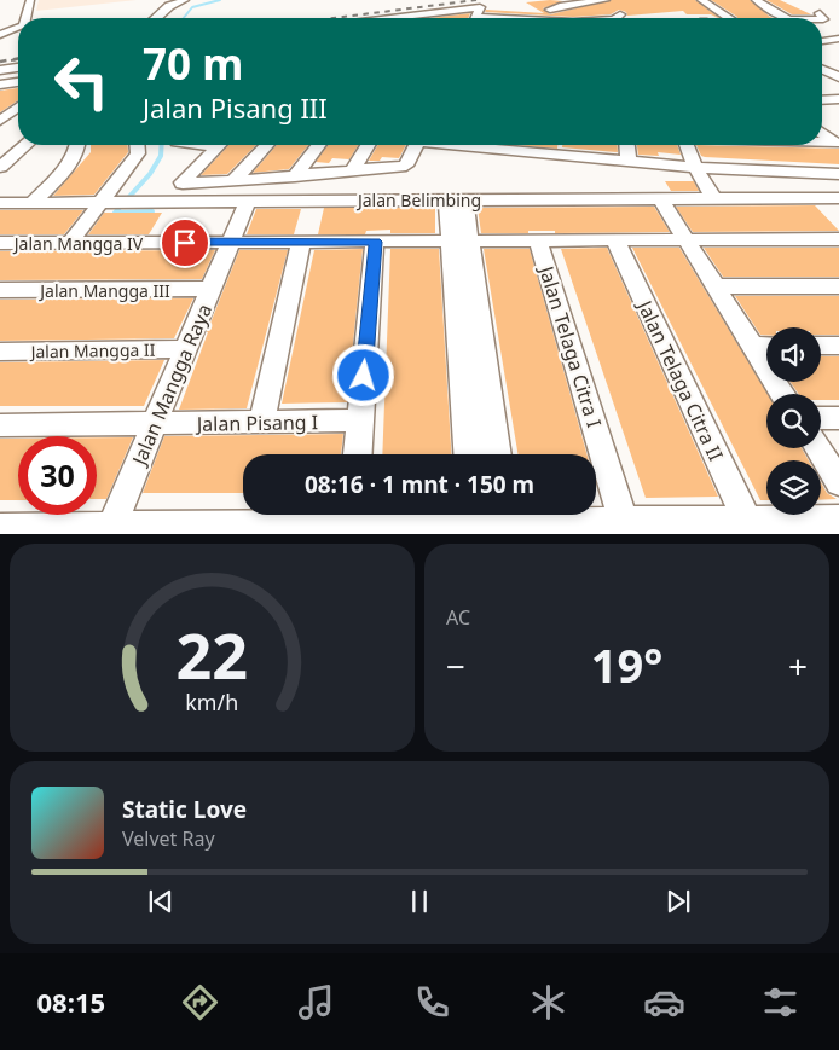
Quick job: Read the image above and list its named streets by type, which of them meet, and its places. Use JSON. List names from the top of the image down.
{
  "streets": {
    "street": [
      "Jalan Belimbing",
      "Jalan Mangga IV",
      "Jalan Mangga III",
      "Jalan Telaga Citra I",
      "Jalan Mangga II",
      "Jalan Telaga Citra II",
      "Jalan Mangga Raya",
      "Jalan Pisang I"
    ]
  },
  "crossings": [
    ["Jalan Mangga IV", "Jalan Telaga Citra I"],
    ["Jalan Mangga IV", "Jalan Telaga Citra II"],
    ["Jalan Mangga IV", "Jalan Mangga Raya"],
    ["Jalan Mangga III", "Jalan Mangga Raya"],
    ["Jalan Mangga II", "Jalan Mangga Raya"],
    ["Jalan Mangga Raya", "Jalan Pisang I"]
  ],
  "page": {
    "turn": ["70 m", "Jalan Pisang III"],
    "limit": "30",
    "trip": "08:16 · 1 mnt · 150 m",
    "tile": "AC",
    "heat": ["−", "19°", "+"],
    "song": ["Static Love", "Velvet Ray"],
    "tabs": "08:15",
    "gauge": ["22", "km/h"]
  }
}
